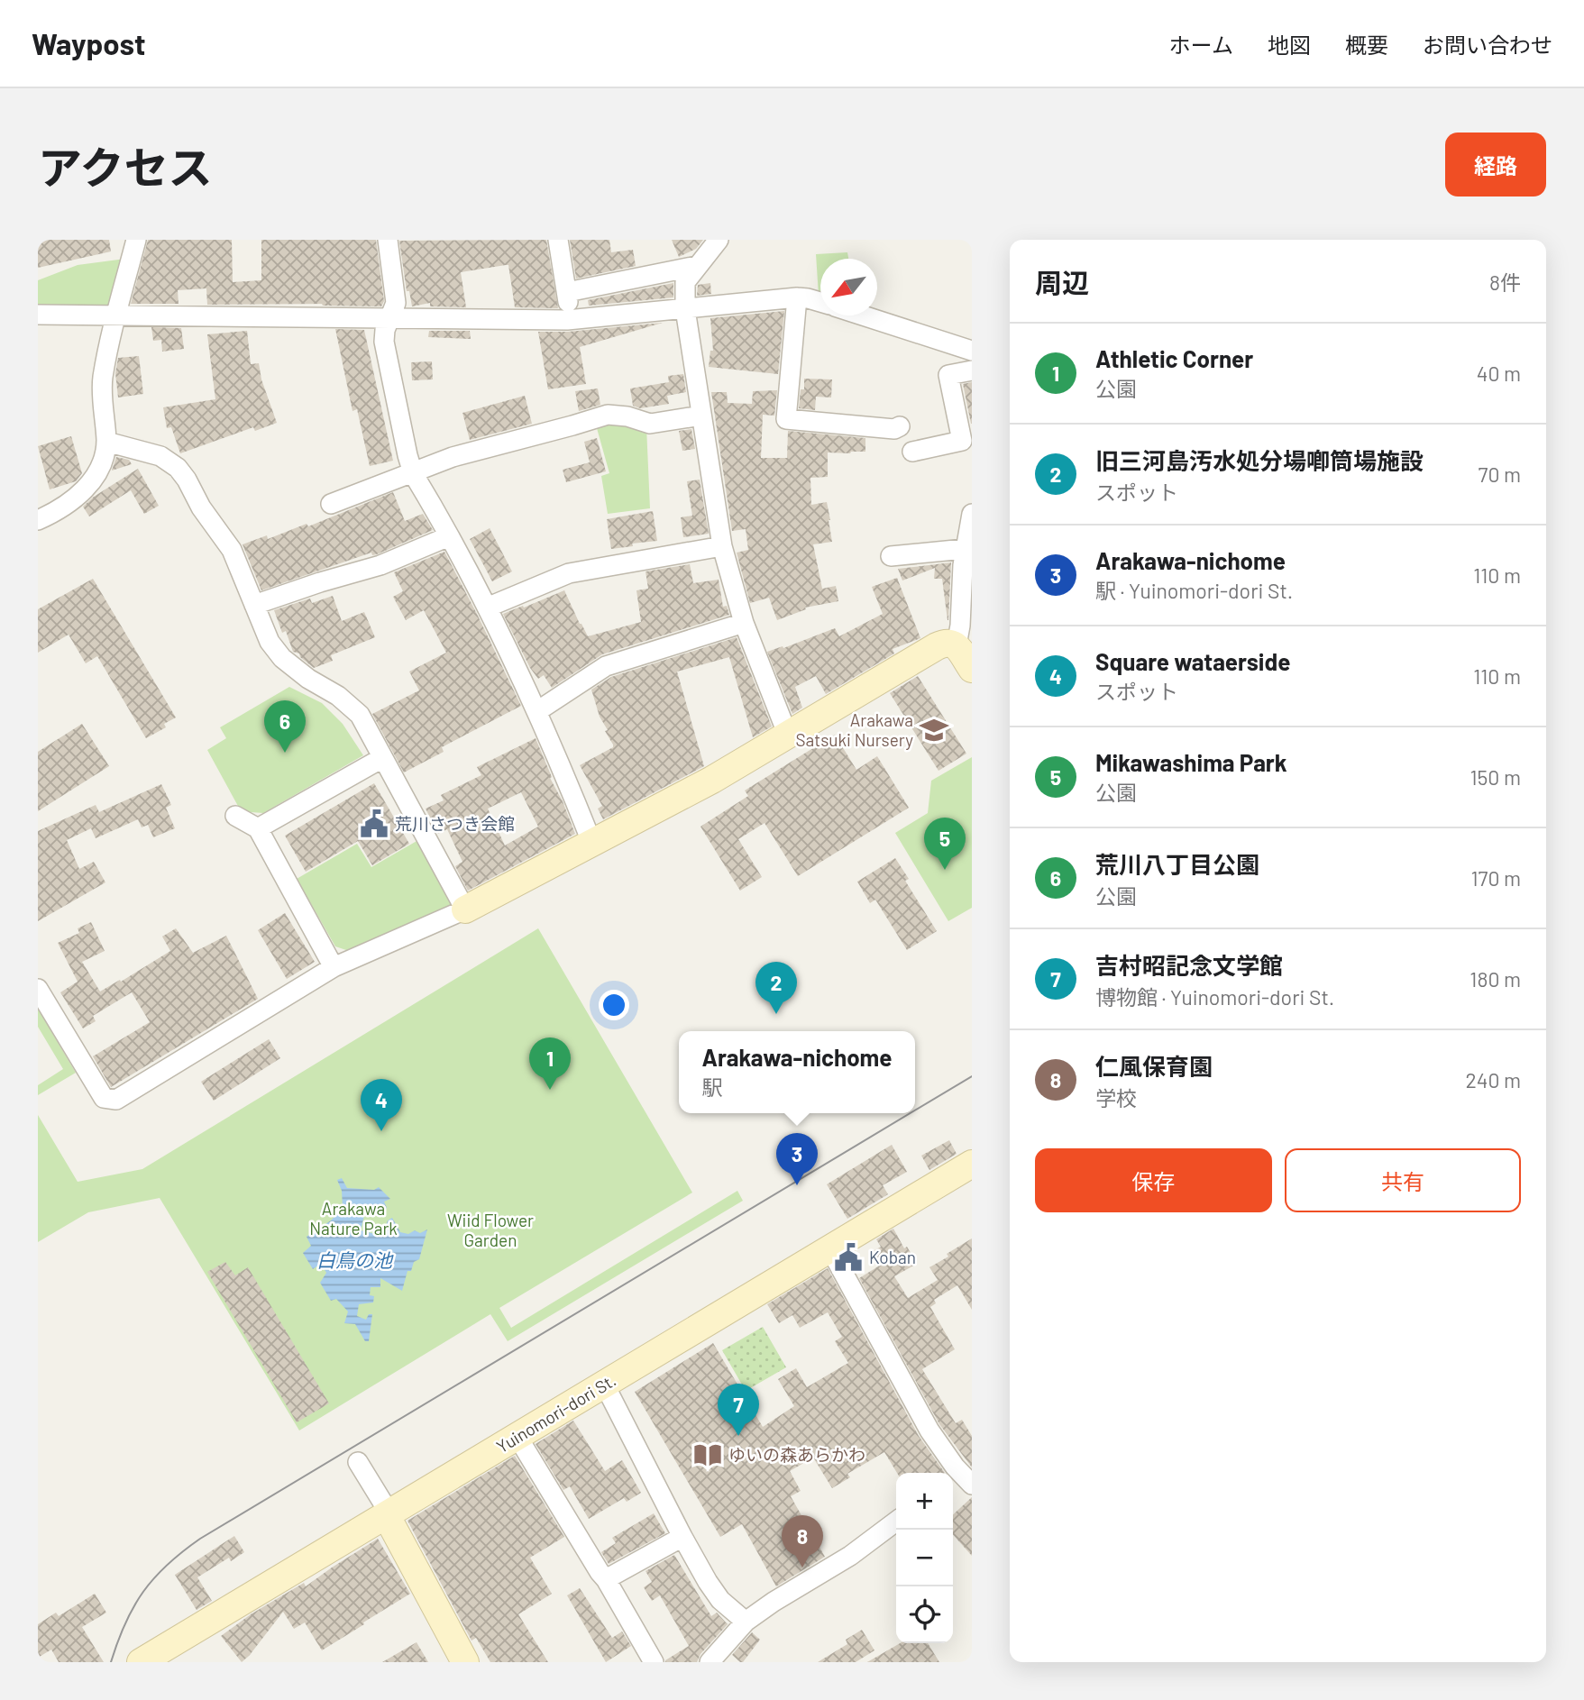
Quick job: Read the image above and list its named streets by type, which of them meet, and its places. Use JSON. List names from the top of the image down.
{
  "streets": {
    "street": ["Yuinomori-dori St."]
  },
  "water": ["白鳥の池"],
  "parks": ["Arakawa Nature Park", "Wiid Flower Garden"],
  "places": {
    "school or university": ["Arakawa Satsuki Nursery"],
    "public building": ["荒川さつき会館", "Koban"],
    "library": ["ゆいの森あらかわ"]
  },
  "north": "bottom left",
  "page": {
    "header": "Waypost",
    "nav": [
      "ホーム",
      "地図",
      "概要",
      "お問い合わせ"
    ],
    "title": "アクセス",
    "buttons": [
      "経路",
      ["保存", "共有"]
    ],
    "heading": ["周辺", "8件"],
    "list": [
      {
        "mark": "1",
        "name": "Athletic Corner",
        "note": "公園",
        "value": "40 m"
      },
      {
        "mark": "2",
        "name": "旧三河島汚水処分場喞筒場施設",
        "note": "スポット",
        "value": "70 m"
      },
      {
        "mark": "3",
        "name": "Arakawa-nichome",
        "note": "駅 · Yuinomori-dori St.",
        "value": "110 m"
      },
      {
        "mark": "4",
        "name": "Square wataerside",
        "note": "スポット",
        "value": "110 m"
      },
      {
        "mark": "5",
        "name": "Mikawashima Park",
        "note": "公園",
        "value": "150 m"
      },
      {
        "mark": "6",
        "name": "荒川八丁目公園",
        "note": "公園",
        "value": "170 m"
      },
      {
        "mark": "7",
        "name": "吉村昭記念文学館",
        "note": "博物館 · Yuinomori-dori St.",
        "value": "180 m"
      },
      {
        "mark": "8",
        "name": "仁風保育園",
        "note": "学校",
        "value": "240 m"
      }
    ],
    "pins": [
      "6",
      "5",
      "2",
      "1",
      "4",
      "3",
      "7",
      "8"
    ],
    "popup": ["Arakawa-nichome", "駅"],
    "map_buttons": ["+", "−"]
  }
}
